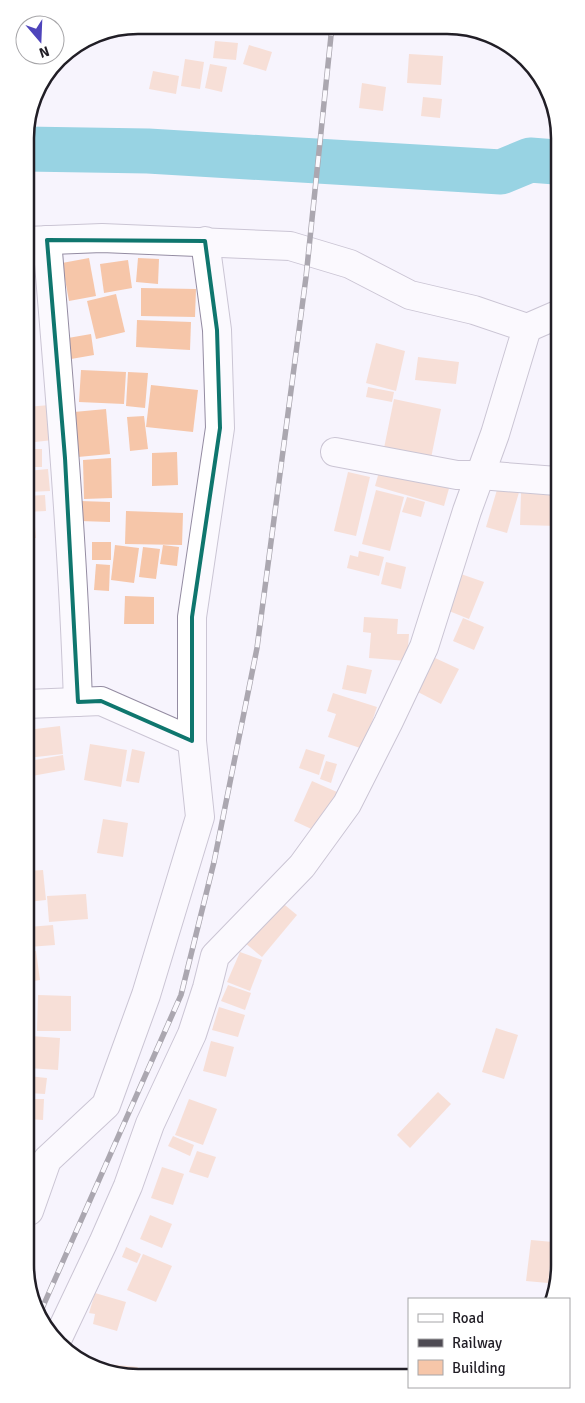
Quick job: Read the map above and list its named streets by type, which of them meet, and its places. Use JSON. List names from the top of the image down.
{
  "legend": ["Road", "Railway", "Building"],
  "north": "bottom"
}
